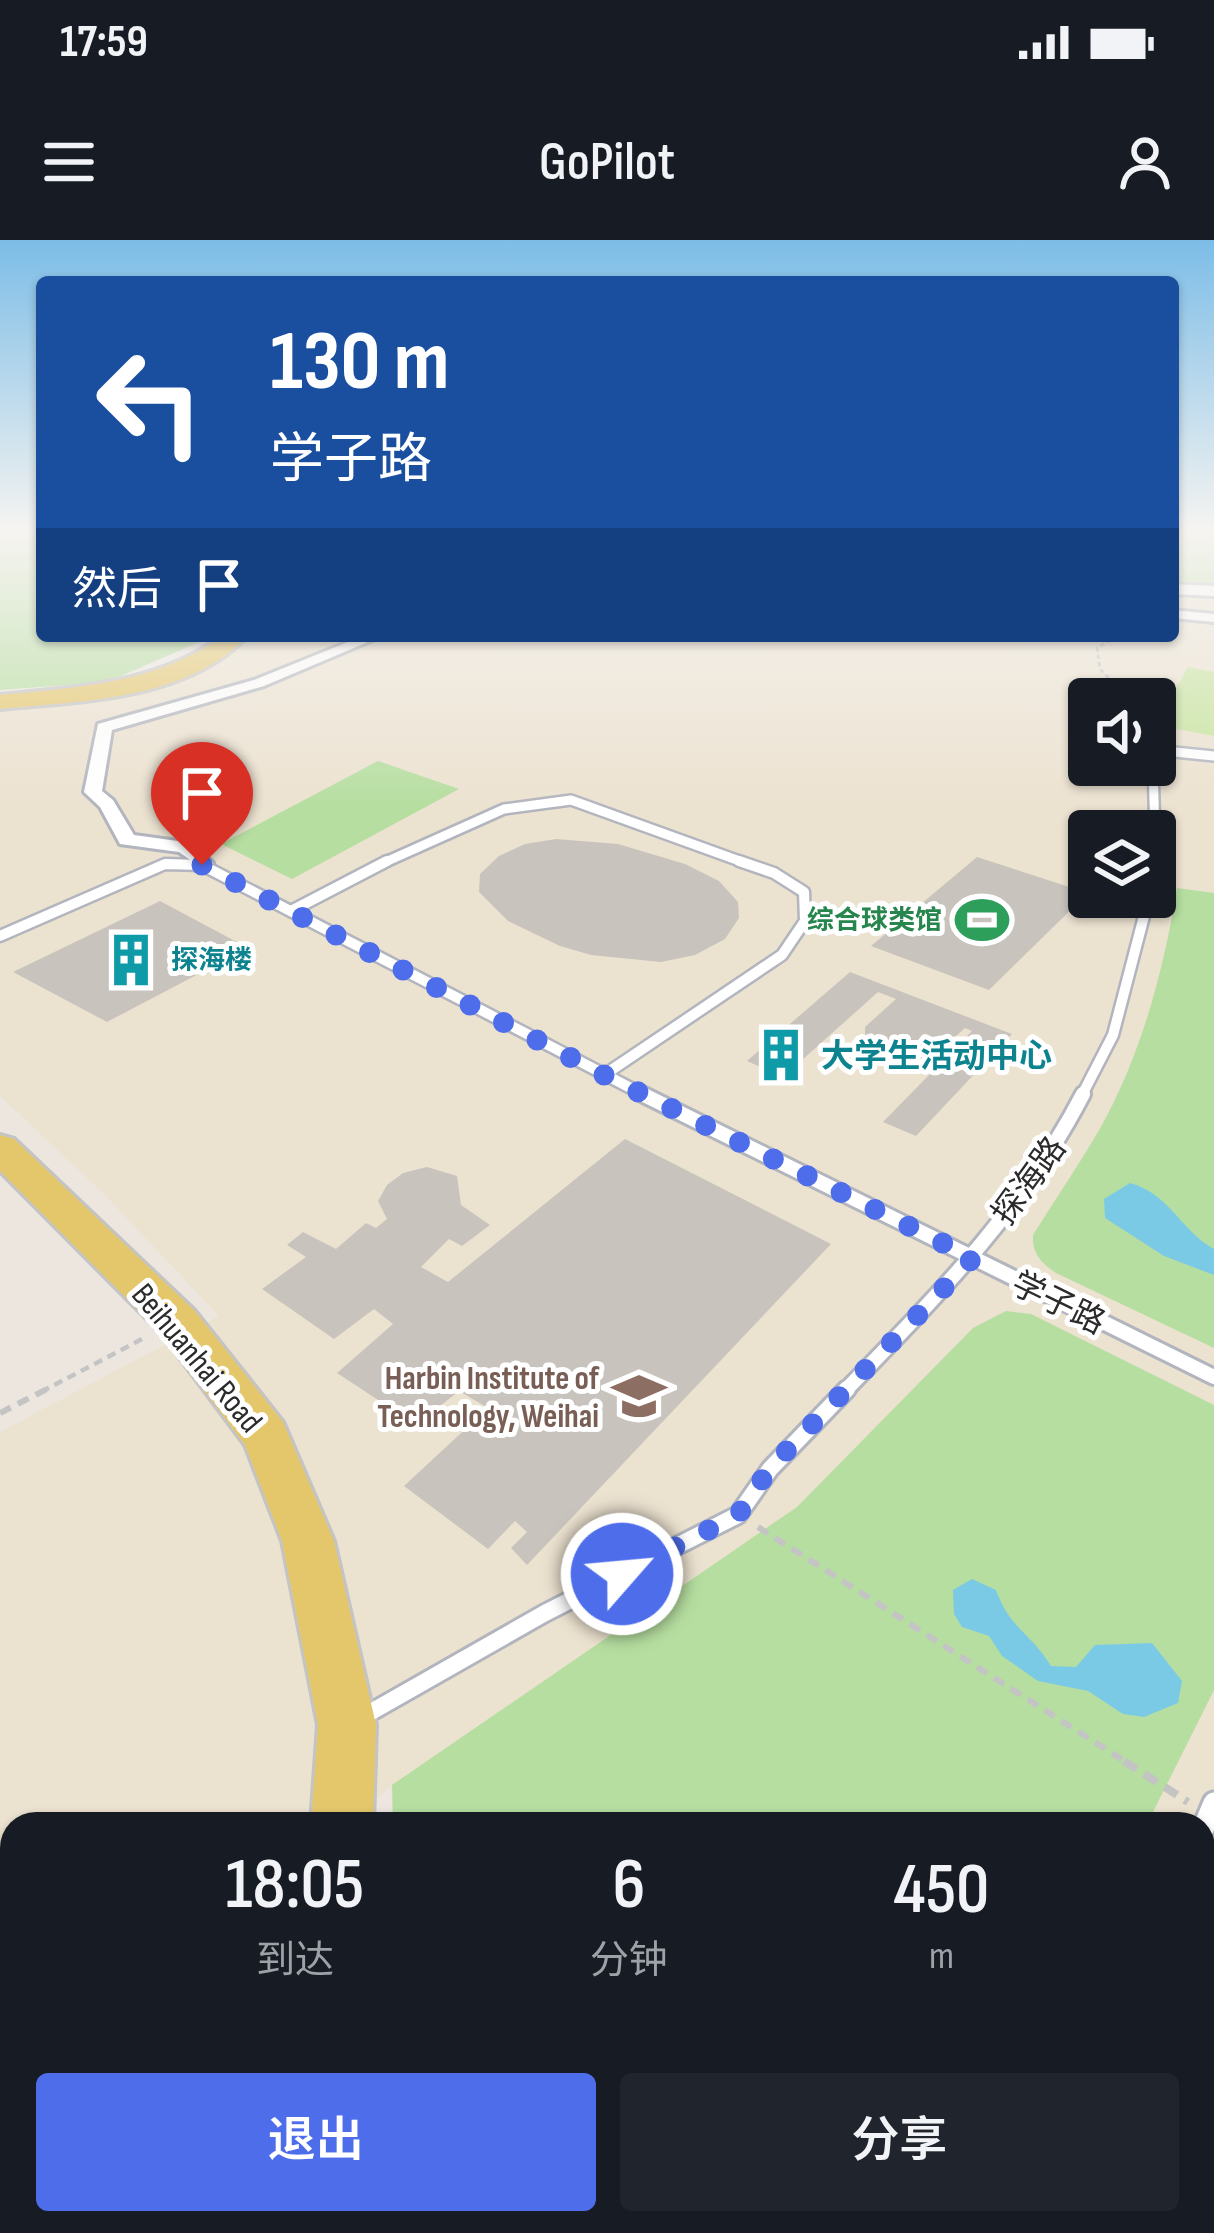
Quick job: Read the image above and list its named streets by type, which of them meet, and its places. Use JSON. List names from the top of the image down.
{
  "streets": {
    "main road": ["Beihuanhai Road"],
    "lane": ["探海路", "学子路"]
  },
  "crossings": [
    ["探海路", "学子路"],
    ["探海路", "Beihuanhai Road"]
  ],
  "places": {
    "sports": ["综合球类馆"],
    "building": ["探海楼", "大学生活动中心"],
    "school or university": ["Harbin Institute of Technology, Weihai"]
  },
  "page": {
    "status": "17:59",
    "header": "GoPilot",
    "turn": ["130 m", "学子路"],
    "then": "然后",
    "eta": [
      "18:05",
      "到达",
      "6",
      "分钟",
      "450",
      "m"
    ],
    "buttons": ["退出", "分享"]
  }
}
